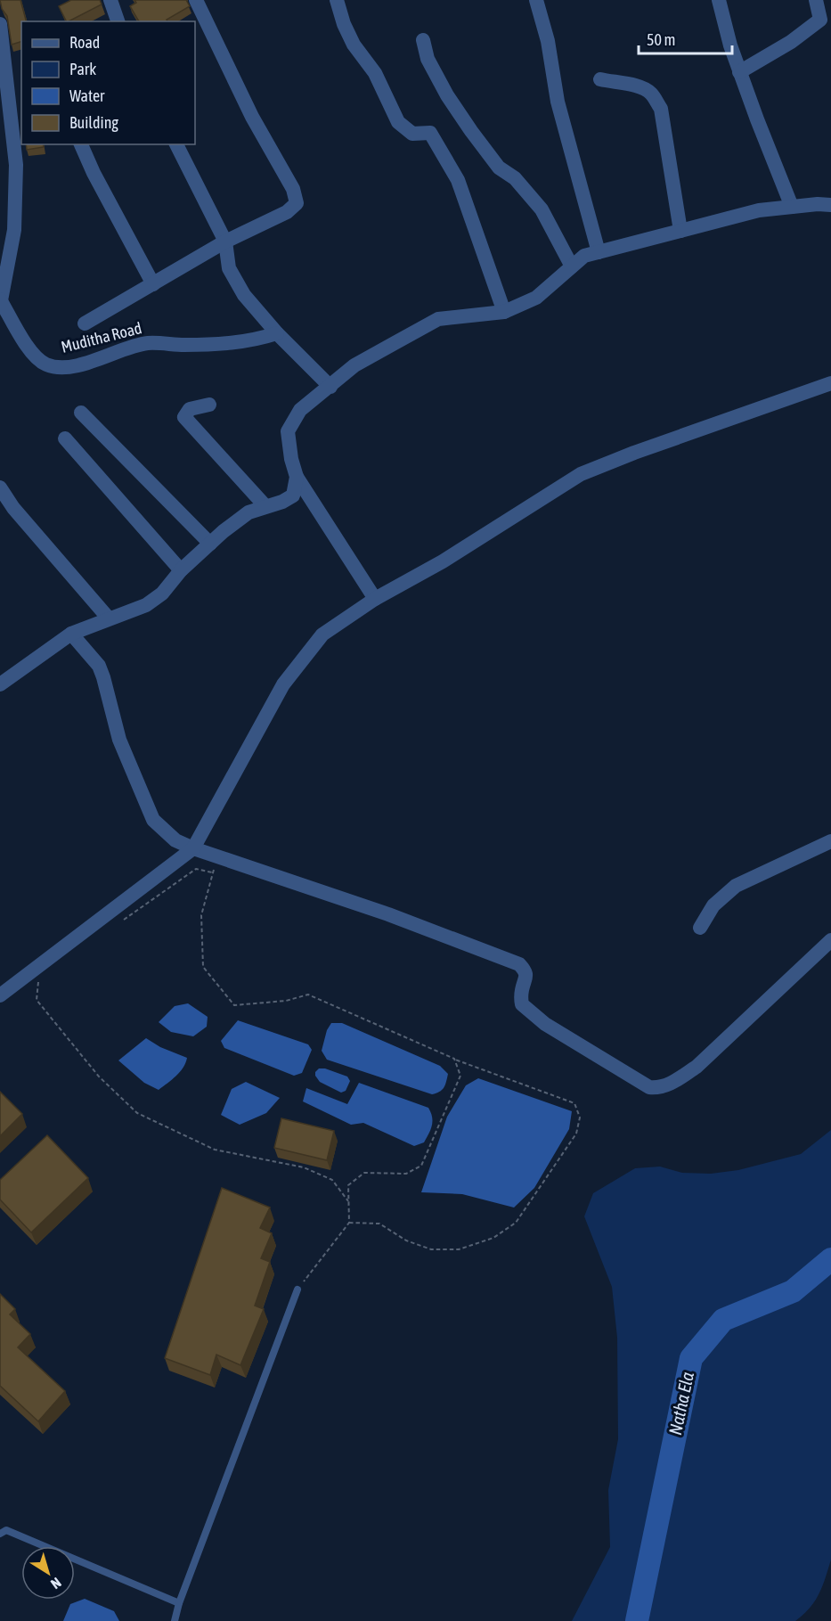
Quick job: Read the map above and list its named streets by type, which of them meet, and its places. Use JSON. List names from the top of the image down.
{
  "streets": {
    "street": ["Muditha Road"]
  },
  "water": ["Natha Ela"],
  "legend": [
    "Road",
    "Park",
    "Water",
    "Building"
  ],
  "scale_bar": "50 m",
  "north": "bottom right"
}
